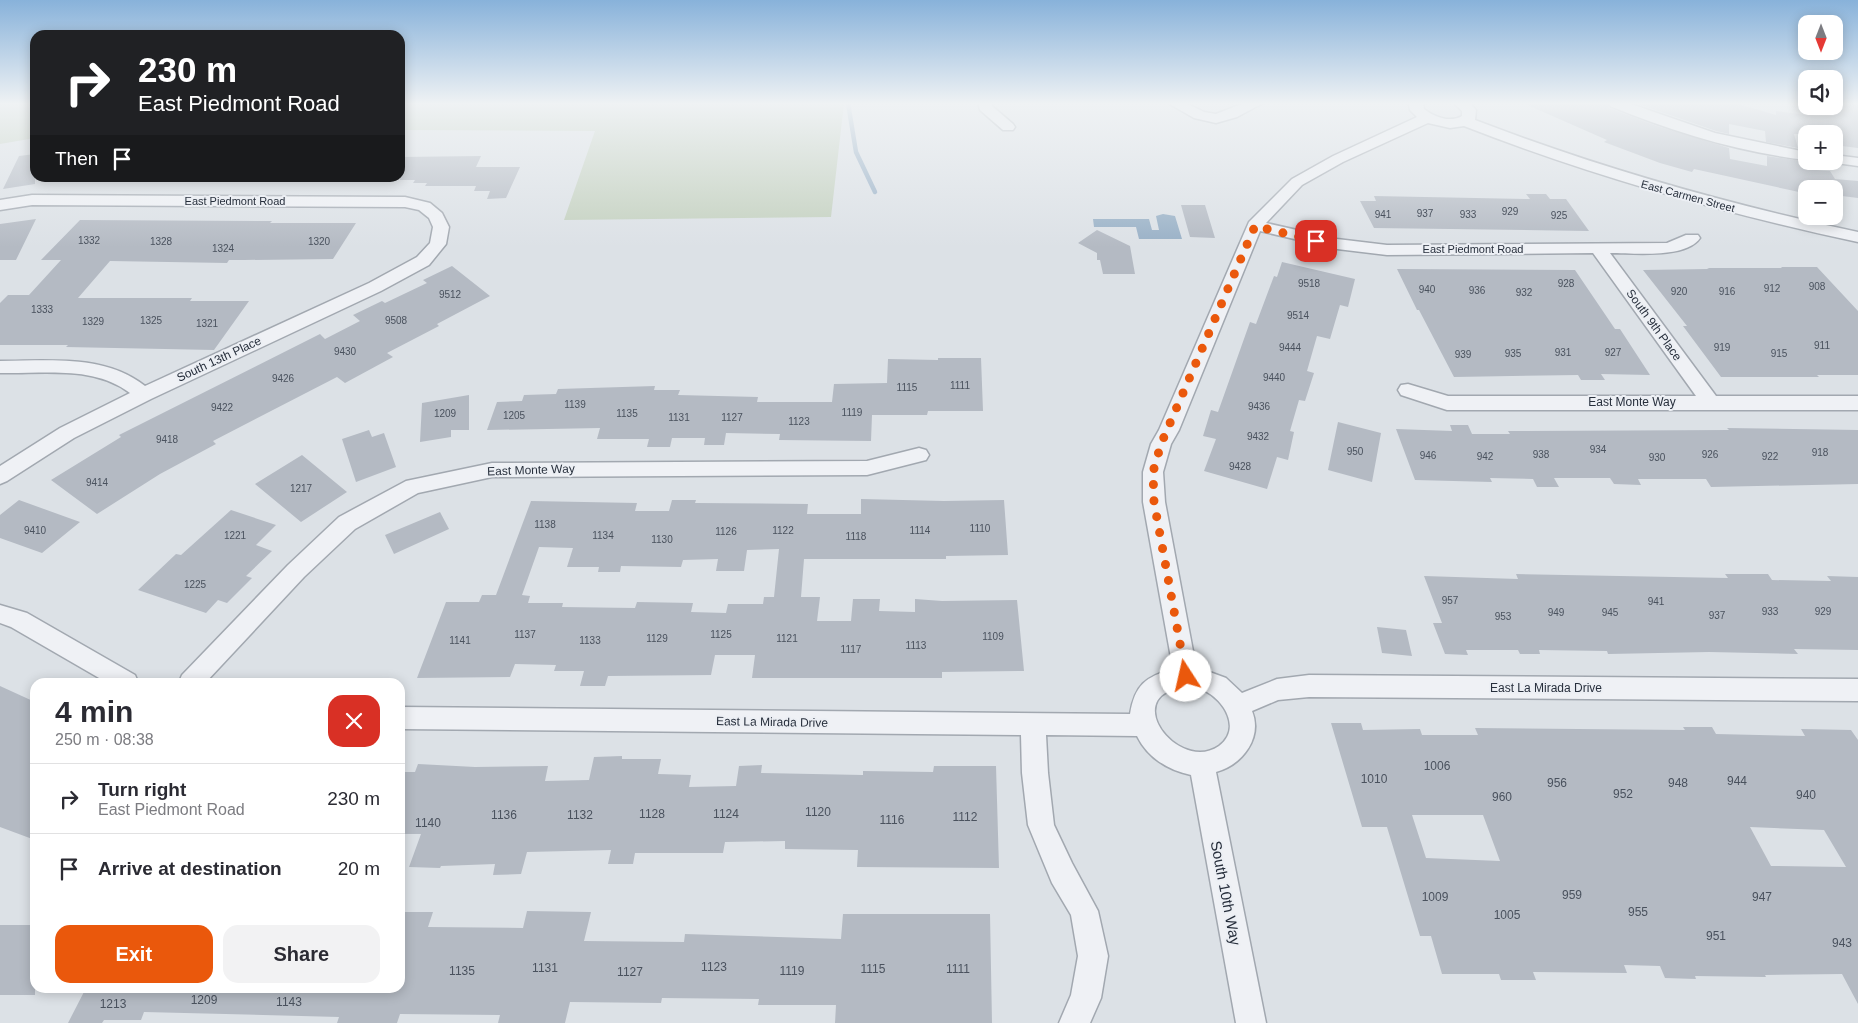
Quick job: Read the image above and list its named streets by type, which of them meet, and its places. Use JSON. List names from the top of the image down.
{
  "streets": {
    "street": [
      "East Carmen Street",
      "East Piedmont Road",
      "South 9th Place",
      "South 13th Place",
      "East Monte Way",
      "East La Mirada Drive",
      "South 10th Way"
    ]
  },
  "crossings": [
    ["East Piedmont Road", "South 9th Place"],
    ["East Piedmont Road", "South 13th Place"],
    ["South 9th Place", "East Monte Way"],
    ["East La Mirada Drive", "South 10th Way"]
  ],
  "house_numbers": [
    "929",
    "937",
    "941",
    "933",
    "925",
    "1332",
    "1328",
    "1320",
    "1324",
    "9518",
    "928",
    "908",
    "912",
    "940",
    "936",
    "920",
    "916",
    "932",
    "9512",
    "1333",
    "9514",
    "1325",
    "9508",
    "1329",
    "1321",
    "911",
    "9444",
    "919",
    "9430",
    "931",
    "927",
    "935",
    "915",
    "939",
    "9440",
    "9426",
    "1111",
    "1115",
    "1139",
    "9436",
    "9422",
    "1119",
    "1209",
    "1135",
    "1205",
    "1131",
    "1127",
    "1123",
    "9432",
    "9418",
    "934",
    "950",
    "918",
    "938",
    "926",
    "946",
    "942",
    "922",
    "930",
    "9428",
    "9414",
    "1217",
    "1138",
    "1110",
    "9410",
    "1122",
    "1114",
    "1126",
    "1221",
    "1134",
    "1118",
    "1130",
    "1225",
    "957",
    "941",
    "933",
    "929",
    "949",
    "945",
    "937",
    "953",
    "1137",
    "1125",
    "1109",
    "1129",
    "1121",
    "1141",
    "1133",
    "1113",
    "1117",
    "1006",
    "1010",
    "944",
    "956",
    "948",
    "952",
    "940",
    "960",
    "1120",
    "1128",
    "1124",
    "1136",
    "1132",
    "1112",
    "1116",
    "1140",
    "959",
    "1009",
    "947",
    "955",
    "1005",
    "951",
    "943",
    "1123",
    "1131",
    "1115",
    "1111",
    "1135",
    "1119",
    "1127",
    "1209",
    "1143",
    "1213"
  ],
  "north": "bottom",
  "page": {
    "map_buttons": ["+", "−"],
    "turn": ["230 m", "East Piedmont Road"],
    "then": "Then",
    "heading": ["4 min", "250 m · 08:38"],
    "list": [
      {
        "name": "Turn right",
        "note": "East Piedmont Road",
        "value": "230 m"
      },
      {
        "name": "Arrive at destination",
        "value": "20 m"
      }
    ],
    "buttons": ["Exit", "Share"]
  }
}
